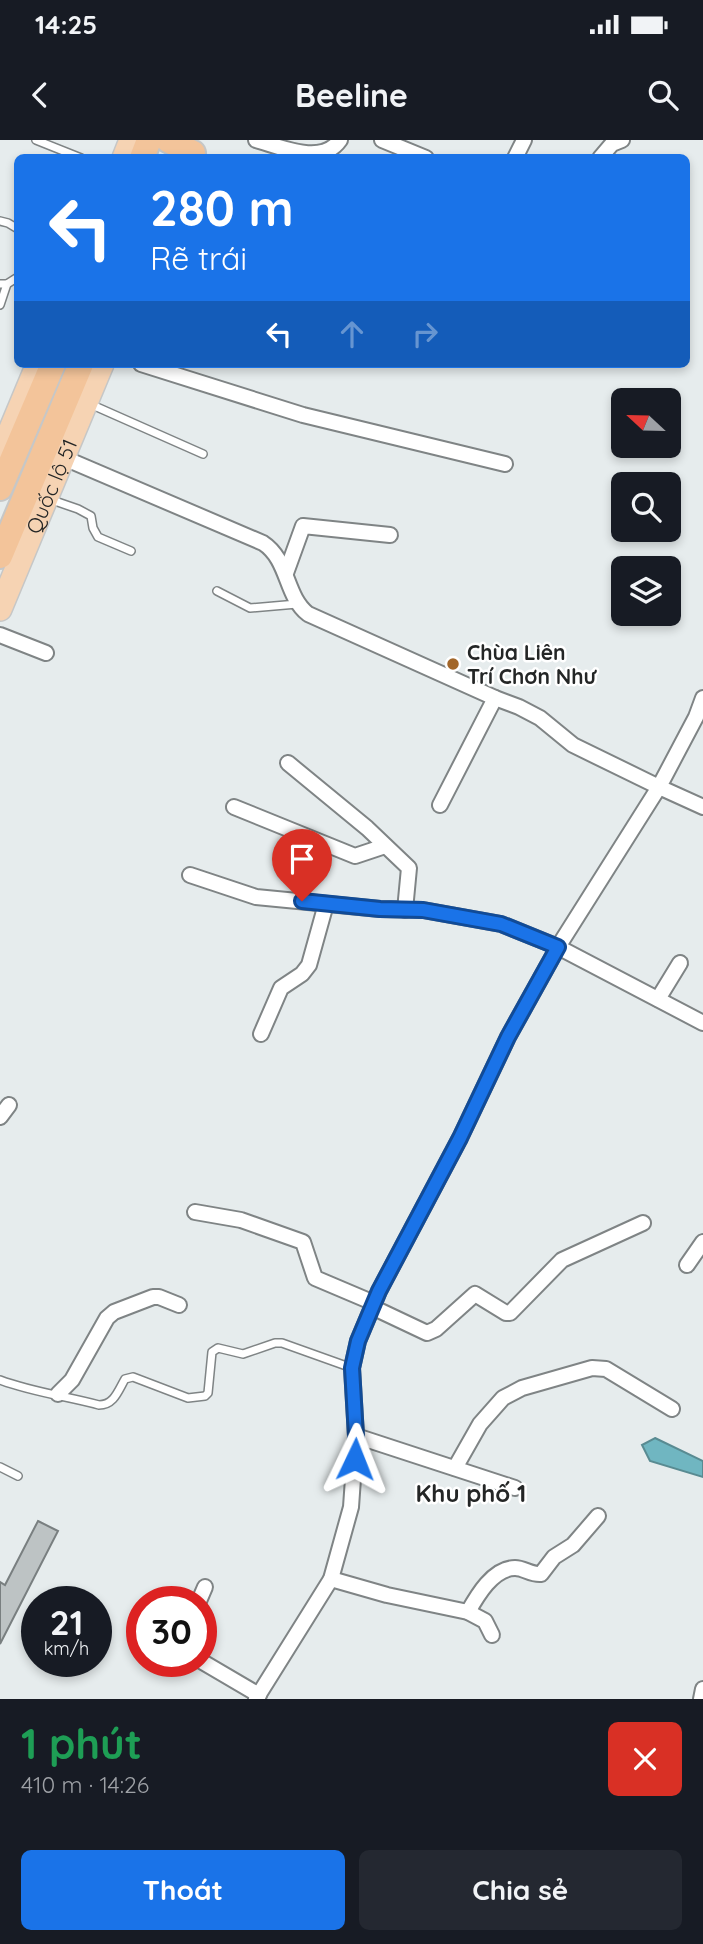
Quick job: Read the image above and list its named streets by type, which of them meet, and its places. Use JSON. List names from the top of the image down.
{
  "streets": {
    "highway": ["Quốc lộ 51"]
  },
  "districts": ["Khu phố 1"],
  "places": ["Chùa Liên Trí Chơn Như"],
  "north": "left",
  "page": {
    "status": "14:25",
    "header": "Beeline",
    "turn": ["280 m", "Rẽ trái"],
    "speed": "21 km/h",
    "limit": "30",
    "heading": ["1 phút", "410 m · 14:26"],
    "buttons": ["Thoát", "Chia sẻ"]
  }
}
